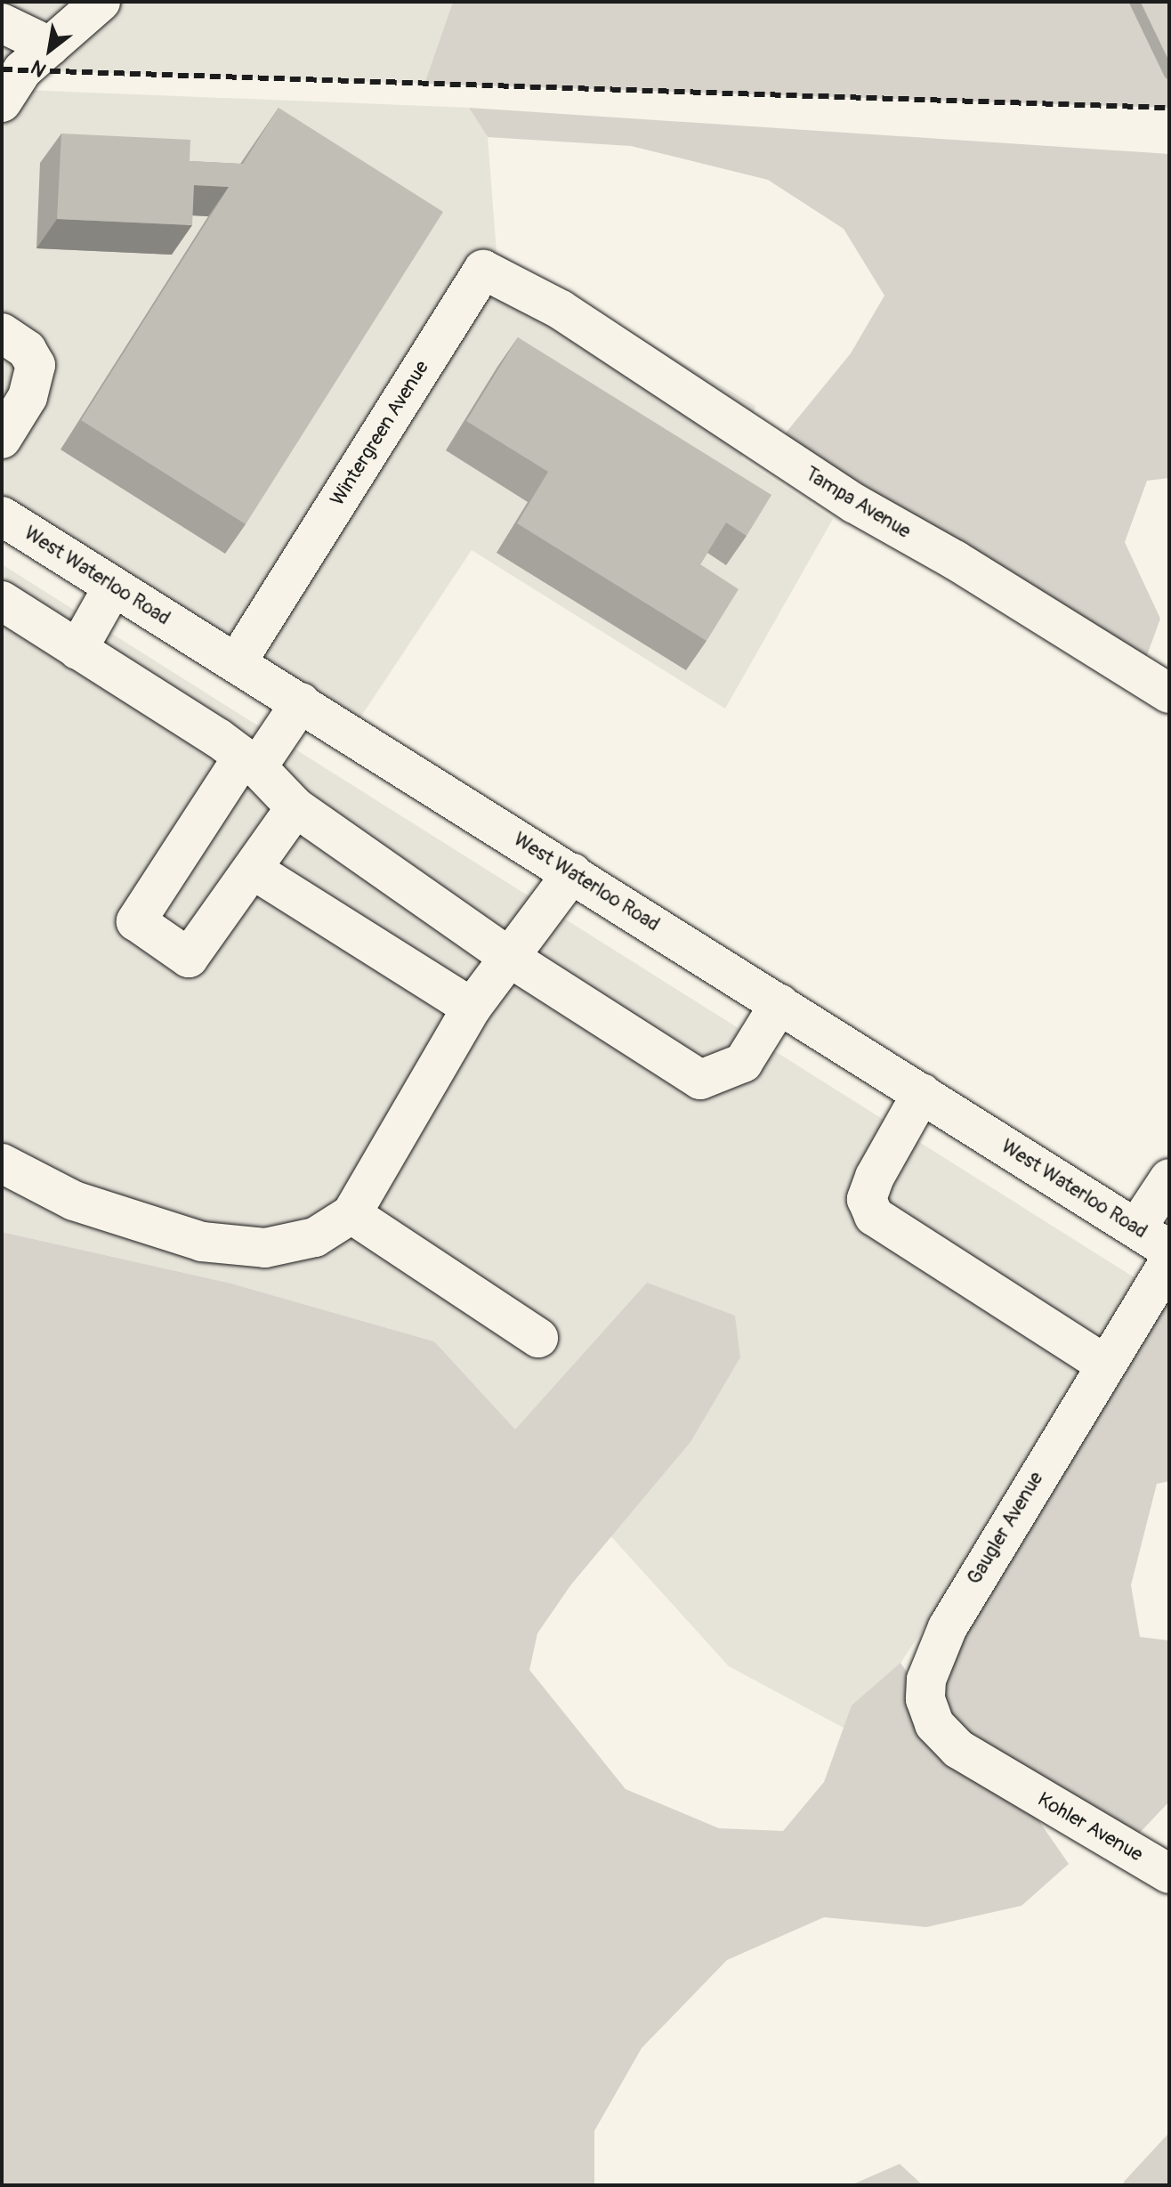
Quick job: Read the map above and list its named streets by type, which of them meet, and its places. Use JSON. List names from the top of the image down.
{
  "streets": {
    "street": [
      "Wintergreen Avenue",
      "Tampa Avenue",
      "West Waterloo Road",
      "Gaugler Avenue",
      "Kohler Avenue"
    ]
  },
  "crossings": [
    ["Wintergreen Avenue", "Tampa Avenue"],
    ["Wintergreen Avenue", "West Waterloo Road"],
    ["Gaugler Avenue", "Kohler Avenue"]
  ],
  "north": "bottom left"
}
